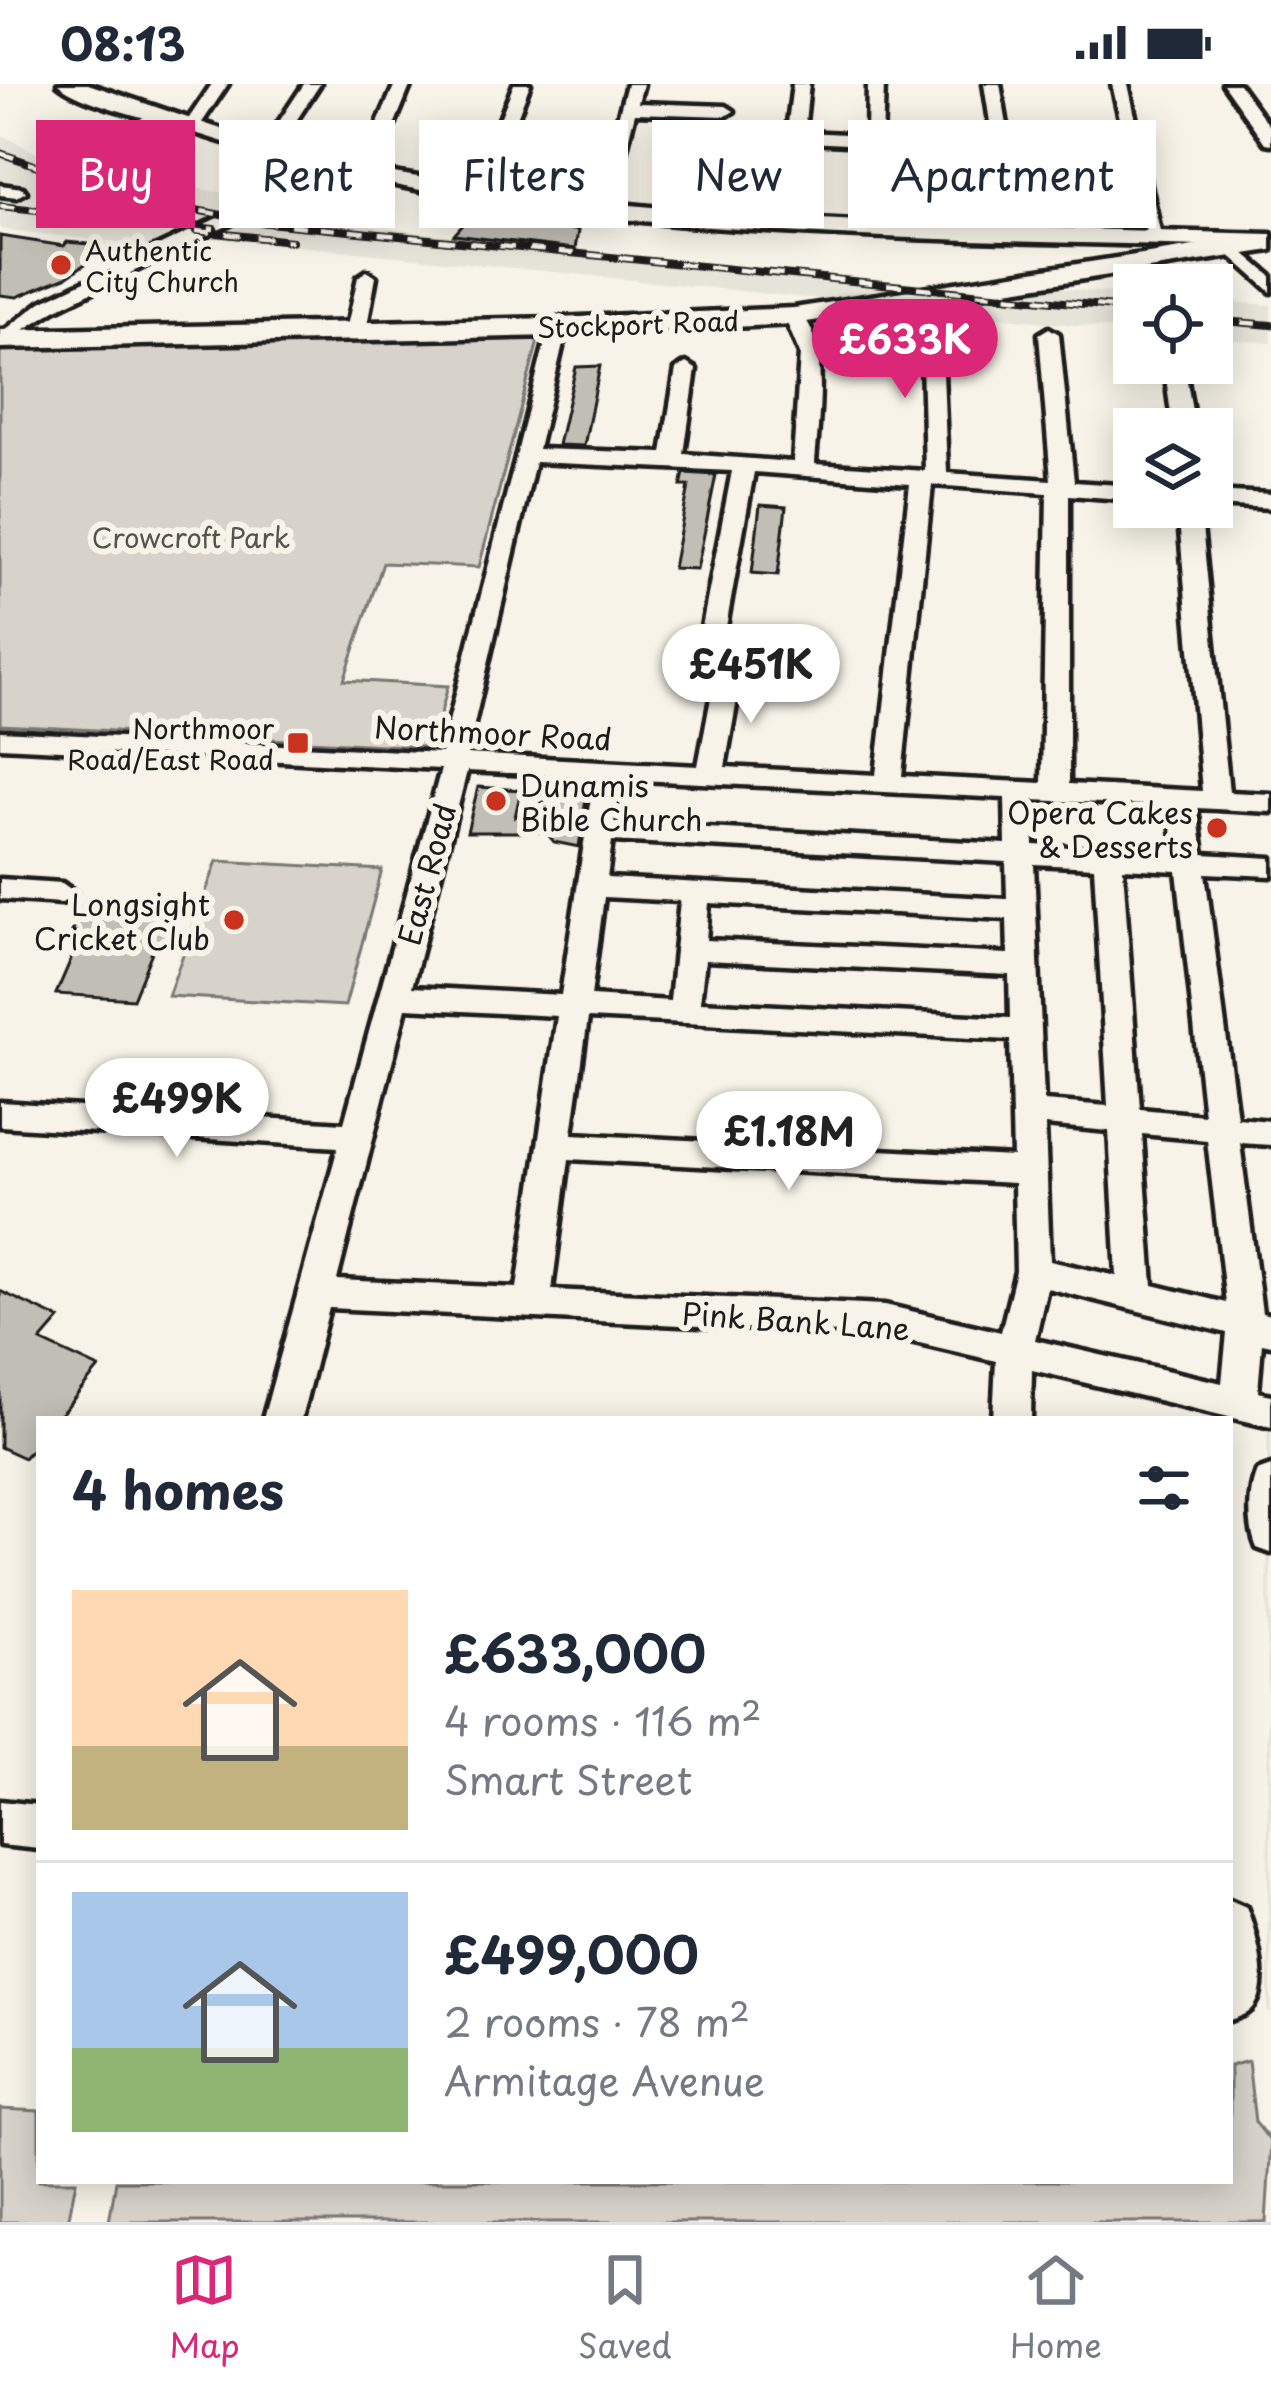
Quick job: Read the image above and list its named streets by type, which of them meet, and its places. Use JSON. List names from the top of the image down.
{
  "streets": {
    "highway": ["Stockport Road"],
    "street": ["Northmoor Road", "East Road", "Pink Bank Lane"]
  },
  "crossings": [
    ["Stockport Road", "East Road"],
    ["Northmoor Road", "East Road"],
    ["East Road", "Pink Bank Lane"]
  ],
  "parks": ["Crowcroft Park"],
  "places": {
    "other": [
      "Authentic City Church",
      "Dunamis Bible Church",
      "Opera Cakes & Desserts",
      "Longsight Cricket Club"
    ],
    "transit": ["Northmoor Road/East Road"]
  },
  "page": {
    "status": "08:13",
    "chip": [
      "Buy",
      "Rent",
      "Filters",
      "New",
      "Apartment"
    ],
    "price": [
      "£633K",
      "£451K",
      "£499K",
      "£1.18M"
    ],
    "heading": "4 homes",
    "list": [
      {
        "name": "£633,000",
        "note": "4 rooms · 116 m² · Smart Street"
      },
      {
        "name": "£499,000",
        "note": "2 rooms · 78 m² · Armitage Avenue"
      }
    ],
    "tabs": ["Map", "Saved", "Home"]
  }
}
